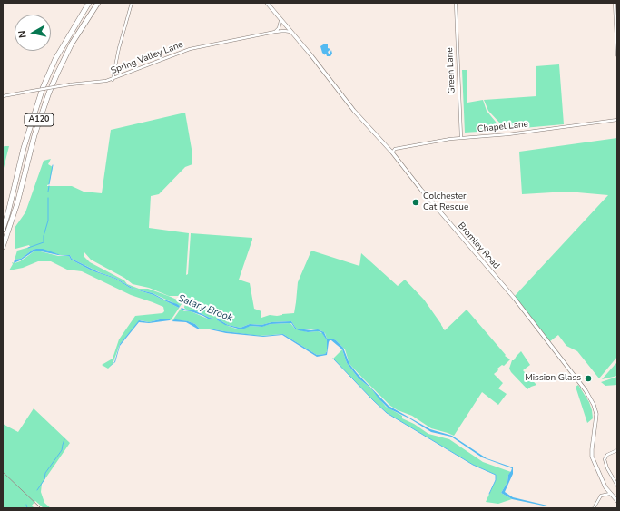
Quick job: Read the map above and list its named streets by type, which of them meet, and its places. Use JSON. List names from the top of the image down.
{
  "streets": {
    "highway": ["A120"],
    "street": [
      "Spring Valley Lane",
      "Green Lane",
      "Chapel Lane",
      "Bromley Road"
    ]
  },
  "crossings": [
    ["Spring Valley Lane", "Bromley Road"],
    ["Green Lane", "Chapel Lane"],
    ["Chapel Lane", "Bromley Road"]
  ],
  "water": ["Salary Brook"],
  "places": ["Colchester Cat Rescue", "Mission Glass"],
  "north": "left"
}
